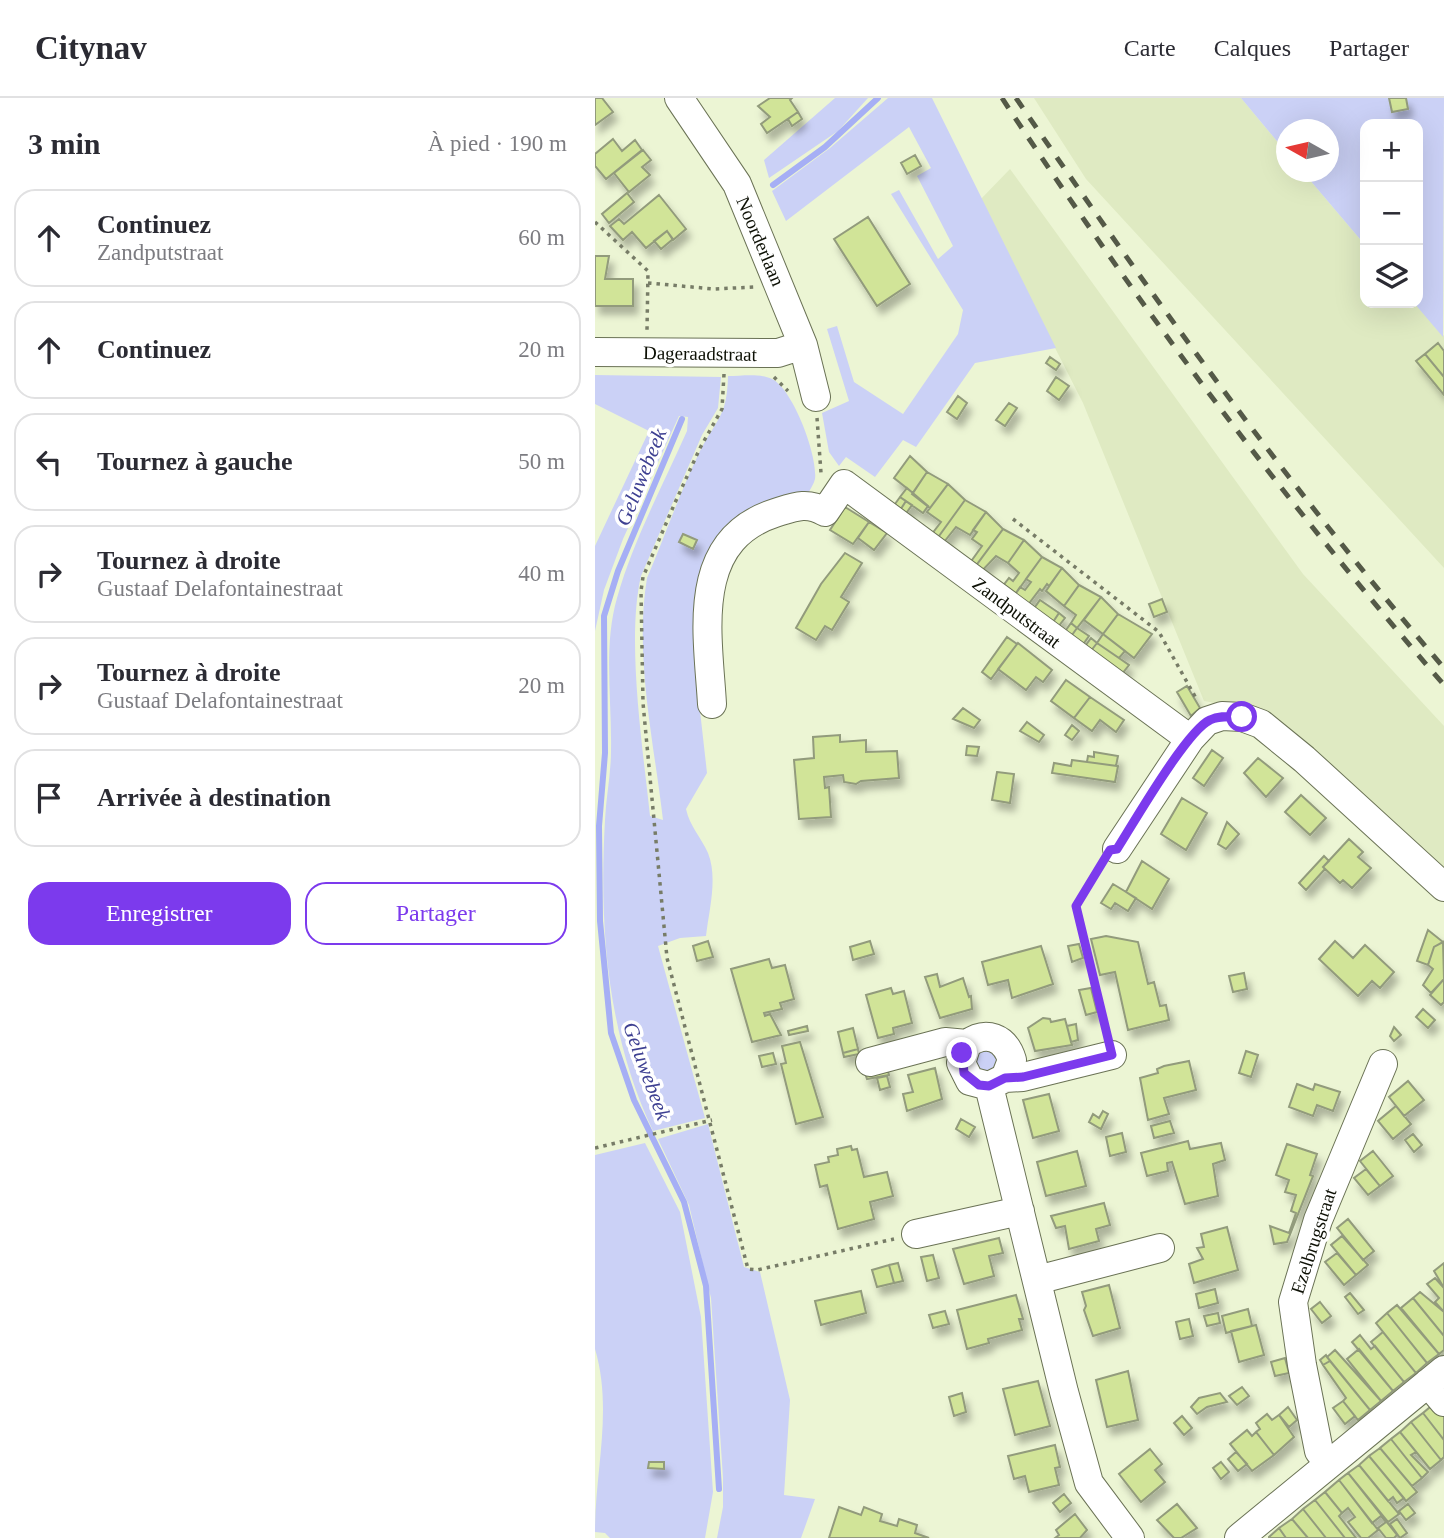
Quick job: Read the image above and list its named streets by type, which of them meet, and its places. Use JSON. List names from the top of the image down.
{
  "streets": {
    "street": [
      "Noorderlaan",
      "Dageraadstraat",
      "Zandputstraat",
      "Ezelbrugstraat"
    ]
  },
  "crossings": [
    ["Noorderlaan", "Dageraadstraat"]
  ],
  "water": ["Geluwebeek"],
  "north": "left",
  "page": {
    "header": "Citynav",
    "nav": ["Carte", "Calques", "Partager"],
    "heading": ["3 min", "À pied · 190 m"],
    "map_buttons": ["+", "−"],
    "list": [
      ["Continuez", "Zandputstraat", "60 m"],
      ["Continuez", "20 m"],
      ["Tournez à gauche", "50 m"],
      ["Tournez à droite", "Gustaaf Delafontainestraat", "40 m"],
      ["Tournez à droite", "Gustaaf Delafontainestraat", "20 m"],
      "Arrivée à destination"
    ],
    "buttons": ["Enregistrer", "Partager"]
  }
}
